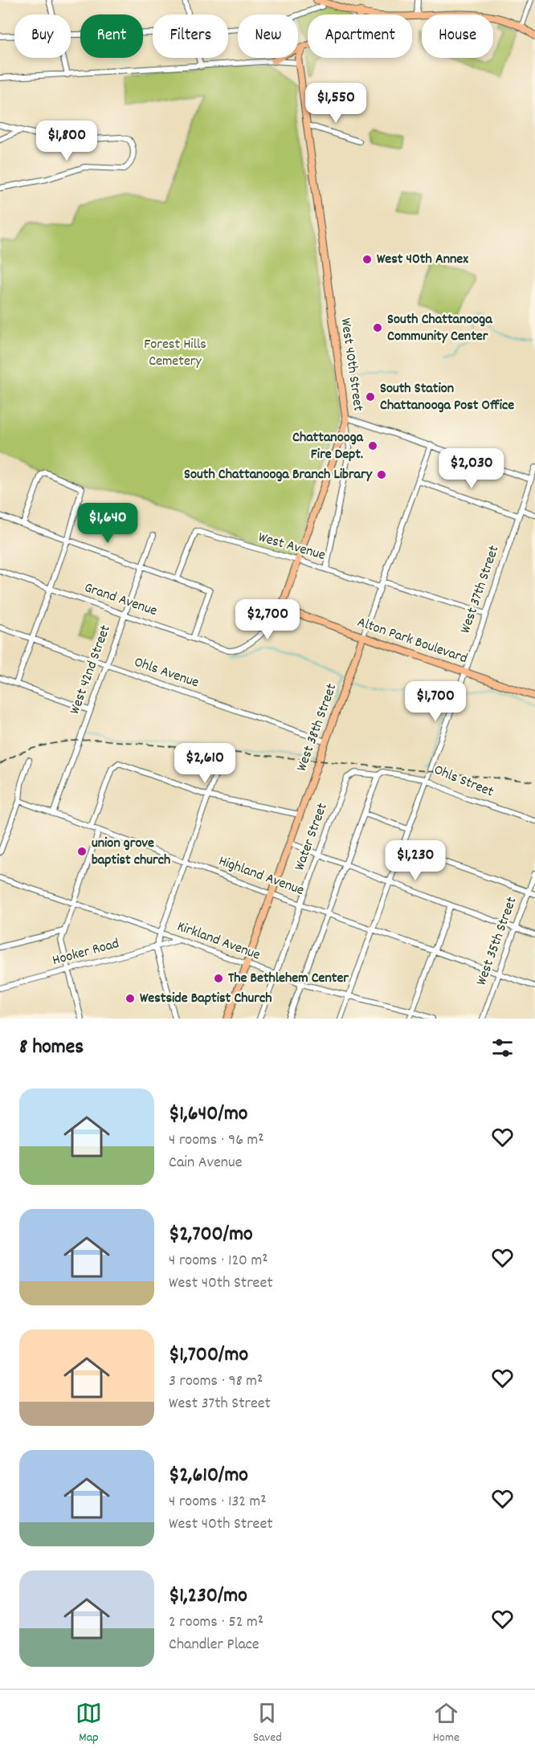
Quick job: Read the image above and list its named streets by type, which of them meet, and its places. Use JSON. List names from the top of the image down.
{
  "streets": {
    "main road": ["West 40th Street", "Alton Park Boulevard", "West 38th Street"],
    "street": [
      "West Avenue",
      "West 37th Street",
      "Grand Avenue",
      "West 42nd Street",
      "Ohls Avenue",
      "Ohls Street",
      "Water Street",
      "Highland Avenue",
      "Kirkland Avenue",
      "West 35th Street",
      "Hooker Road"
    ]
  },
  "crossings": [
    ["West 40th Street", "West Avenue"],
    ["West 40th Street", "Grand Avenue"],
    ["West 40th Street", "Alton Park Boulevard"],
    ["West Avenue", "West 38th Street"],
    ["West 37th Street", "Alton Park Boulevard"],
    ["West 37th Street", "Ohls Street"],
    ["West 37th Street", "Highland Avenue"],
    ["West 37th Street", "Kirkland Avenue"],
    ["Grand Avenue", "West 42nd Street"],
    ["Alton Park Boulevard", "West 38th Street"],
    ["West 42nd Street", "Ohls Avenue"],
    ["West 42nd Street", "Highland Avenue"],
    ["Ohls Avenue", "West 38th Street"],
    ["West 38th Street", "Highland Avenue"],
    ["West 38th Street", "Kirkland Avenue"],
    ["Ohls Street", "Water Street"],
    ["Water Street", "Highland Avenue"],
    ["Water Street", "Kirkland Avenue"],
    ["Highland Avenue", "West 35th Street"],
    ["Kirkland Avenue", "Hooker Road"]
  ],
  "parks": ["Forest Hills Cemetery"],
  "places": [
    "West 40th Annex",
    "South Chattanooga Community Center",
    "South Station Chattanooga Post Office",
    "Chattanooga Fire Dept.",
    "South Chattanooga Branch Library",
    "union grove baptist church",
    "The Bethlehem Center",
    "Westside Baptist Church"
  ],
  "page": {
    "chip": [
      "Buy",
      "Rent",
      "Filters",
      "New",
      "Apartment",
      "House"
    ],
    "price": [
      "$1,550",
      "$1,800",
      "$2,030",
      "$1,640",
      "$2,700",
      "$1,700",
      "$2,610",
      "$1,230"
    ],
    "heading": "8 homes",
    "list": [
      {
        "name": "$1,640/mo",
        "note": "4 rooms · 96 m² · Cain Avenue"
      },
      {
        "name": "$2,700/mo",
        "note": "4 rooms · 120 m² · West 40th Street"
      },
      {
        "name": "$1,700/mo",
        "note": "3 rooms · 98 m² · West 37th Street"
      },
      {
        "name": "$2,610/mo",
        "note": "4 rooms · 132 m² · West 40th Street"
      },
      {
        "name": "$1,230/mo",
        "note": "2 rooms · 52 m² · Chandler Place"
      }
    ],
    "tabs": ["Map", "Saved", "Home"]
  }
}
